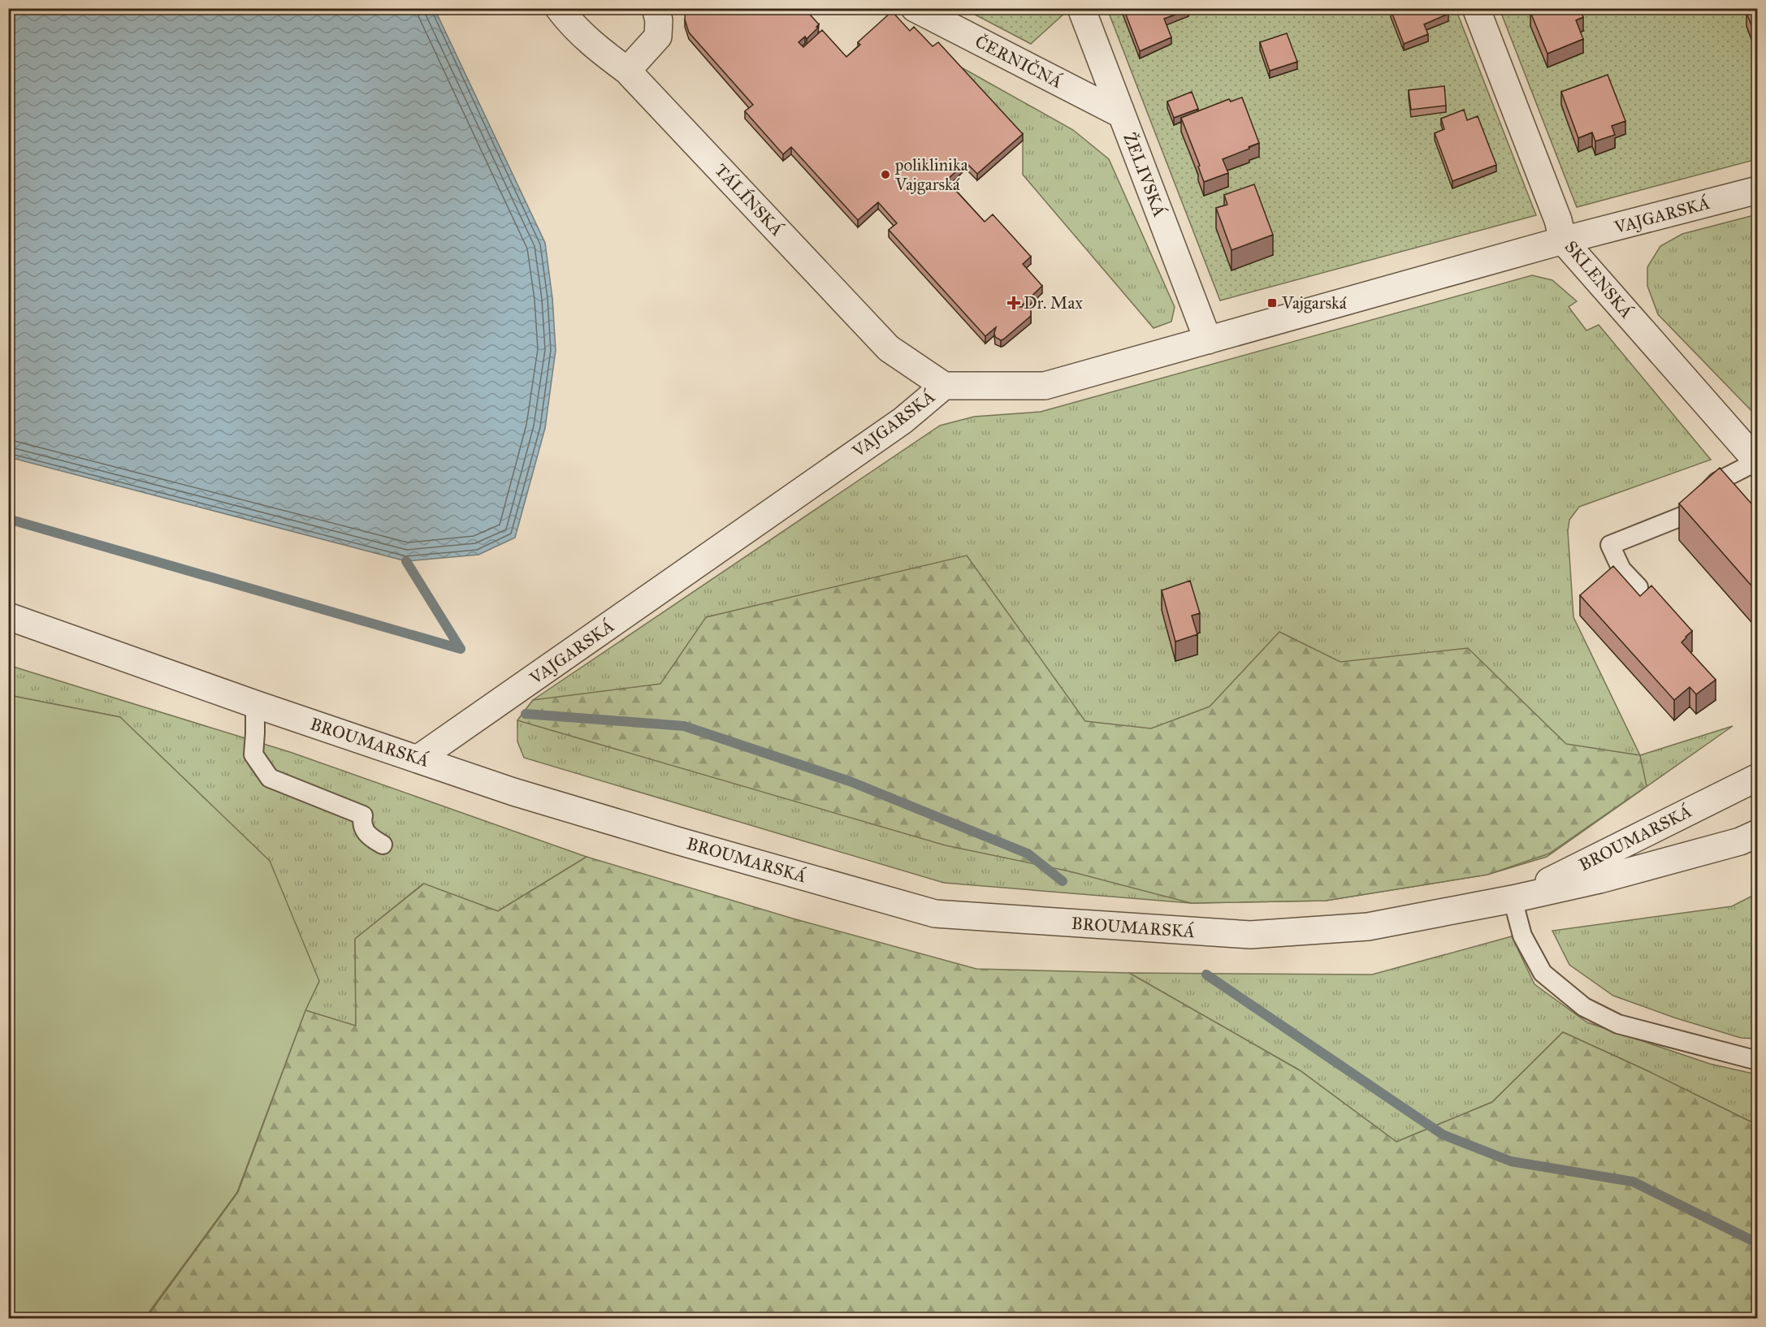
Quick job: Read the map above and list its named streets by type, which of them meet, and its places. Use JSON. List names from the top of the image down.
{
  "streets": {
    "street": [
      "ČERNIČNÁ",
      "ŽELIVSKÁ",
      "TÁLÍNSKÁ",
      "VAJGARSKÁ",
      "SKLENSKÁ",
      "BROUMARSKÁ"
    ]
  },
  "crossings": [
    ["ČERNIČNÁ", "ŽELIVSKÁ"],
    ["ŽELIVSKÁ", "VAJGARSKÁ"],
    ["TÁLÍNSKÁ", "VAJGARSKÁ"],
    ["VAJGARSKÁ", "SKLENSKÁ"],
    ["VAJGARSKÁ", "BROUMARSKÁ"]
  ],
  "places": {
    "other": ["poliklinika Vajgarská"],
    "health": ["Dr. Max"],
    "transit": ["Vajgarská"]
  }
}
